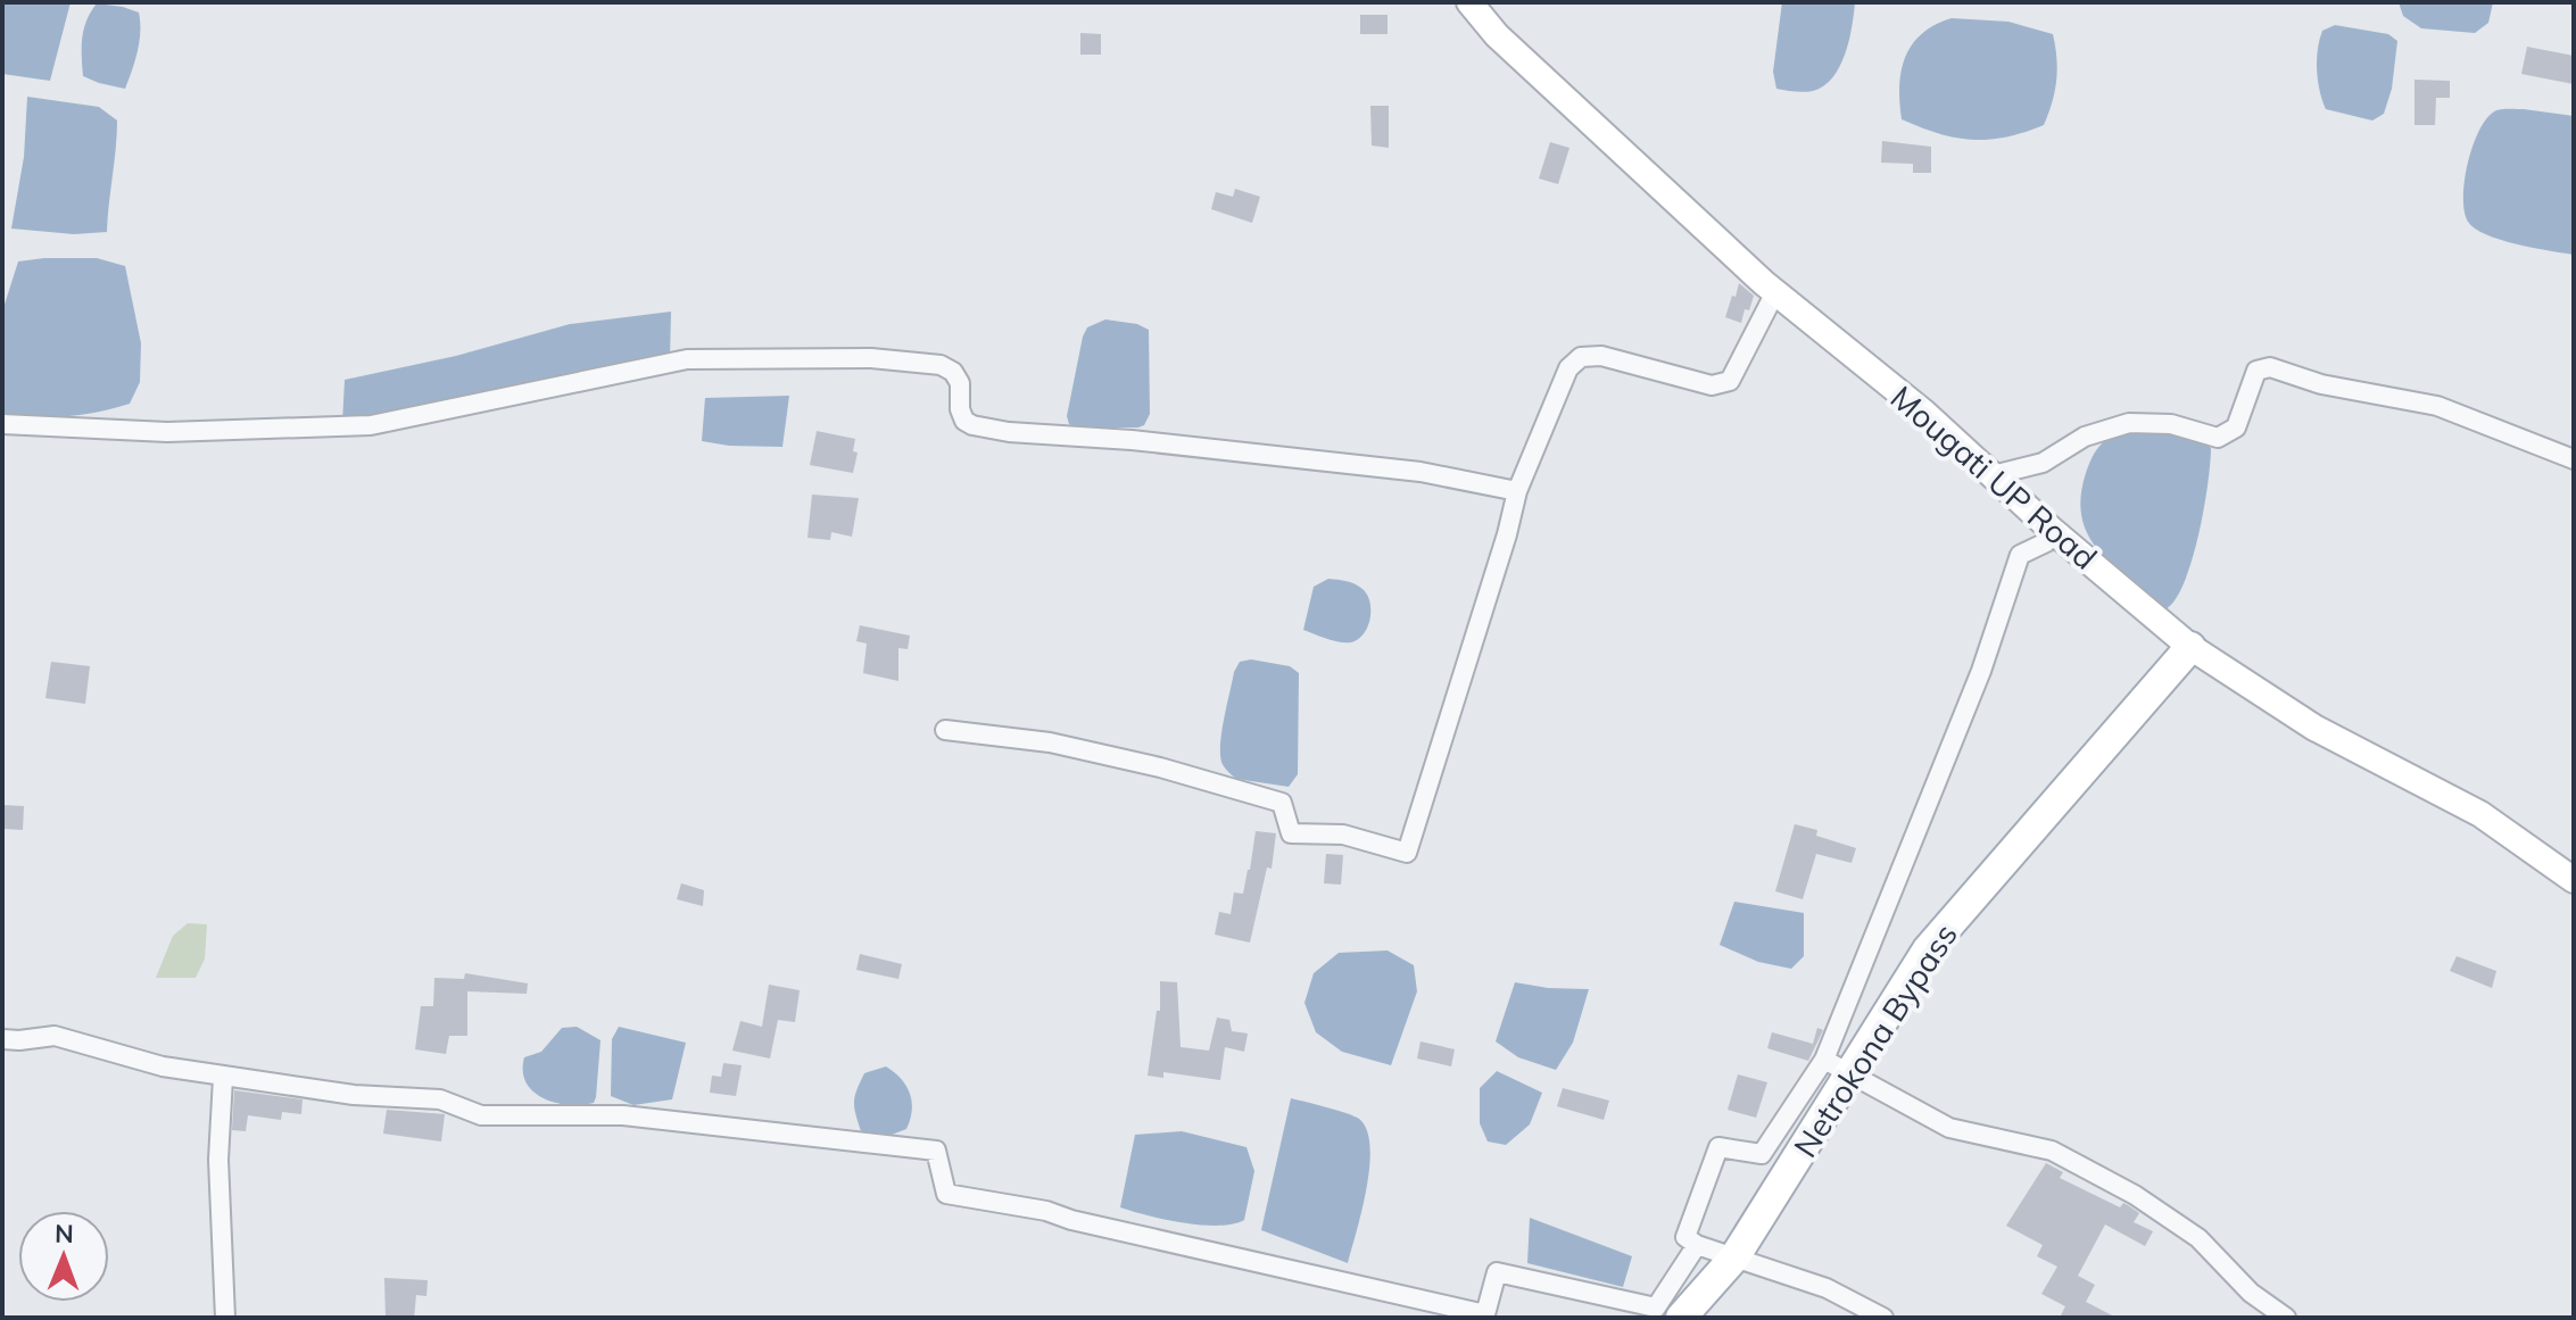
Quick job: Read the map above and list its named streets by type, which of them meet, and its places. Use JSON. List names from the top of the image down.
{
  "streets": {
    "main road": ["Netrokona Bypass"],
    "street": ["Mougati UP Road"]
  },
  "crossings": [
    ["Mougati UP Road", "Netrokona Bypass"]
  ],
  "north": "top"
}
